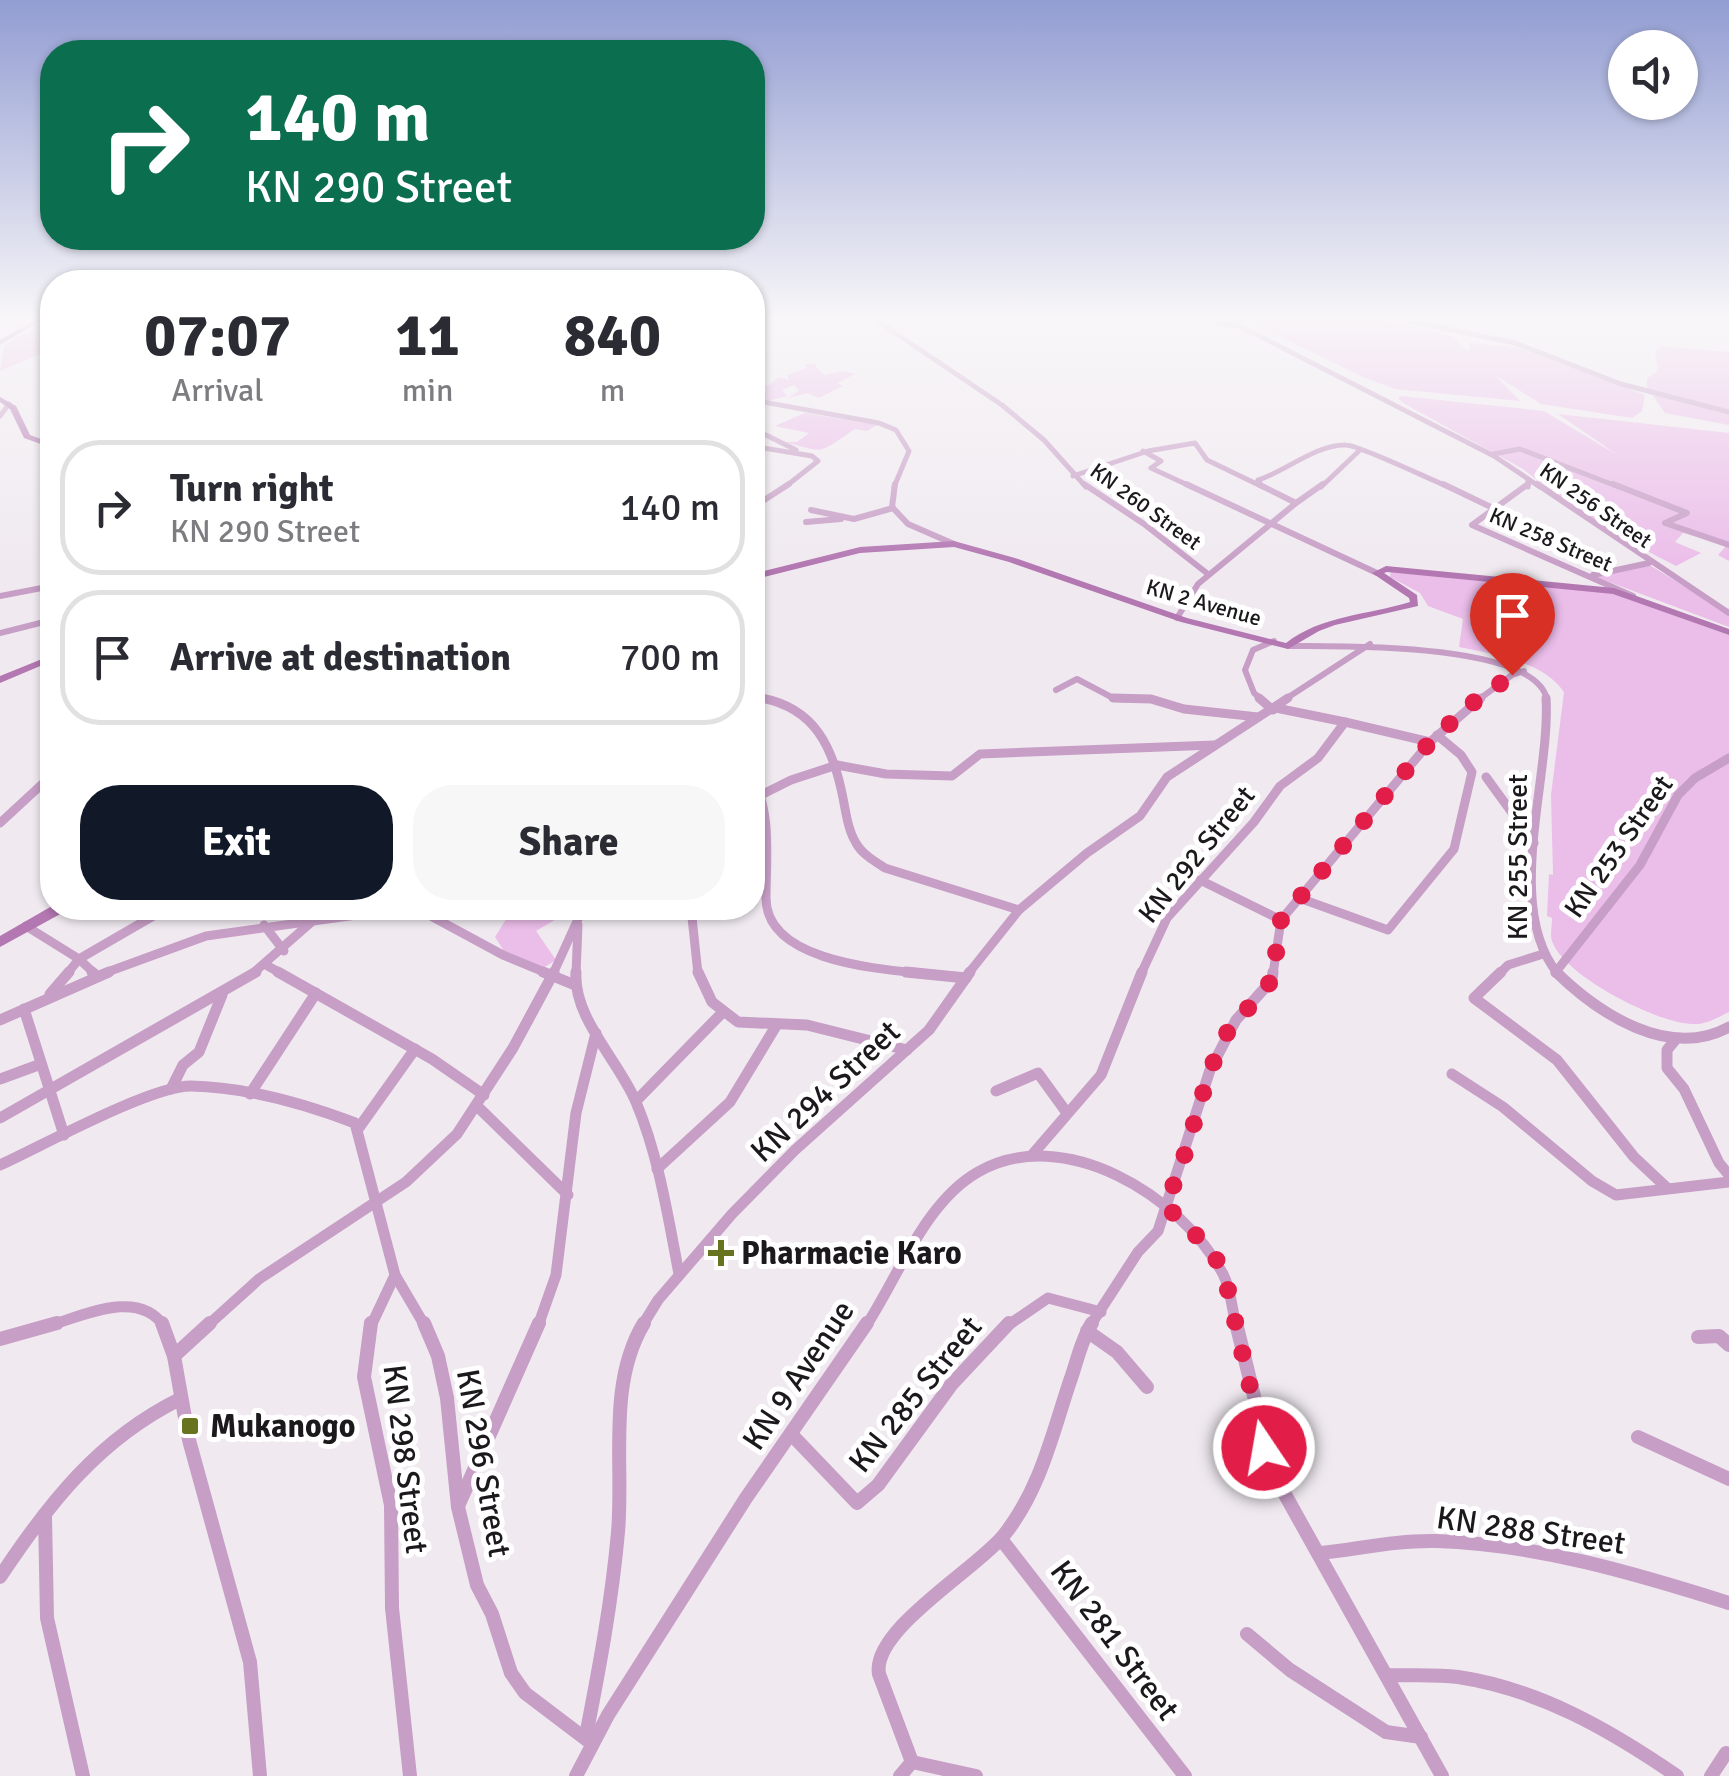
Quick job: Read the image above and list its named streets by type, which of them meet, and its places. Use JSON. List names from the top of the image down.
{
  "streets": {
    "main road": ["KN 2 Avenue"],
    "street": [
      "KN 256 Street",
      "KN 260 Street",
      "KN 258 Street",
      "KN 253 Street",
      "KN 292 Street",
      "KN 255 Street",
      "KN 294 Street",
      "KN 9 Avenue",
      "KN 285 Street",
      "KN 298 Street",
      "KN 296 Street",
      "KN 288 Street",
      "KN 281 Street"
    ]
  },
  "crossings": [
    ["KN 256 Street", "KN 258 Street"],
    ["KN 253 Street", "KN 255 Street"],
    ["KN 292 Street", "KN 9 Avenue"],
    ["KN 294 Street", "KN 9 Avenue"],
    ["KN 294 Street", "KN 296 Street"],
    ["KN 9 Avenue", "KN 285 Street"],
    ["KN 9 Avenue", "KN 296 Street"],
    ["KN 9 Avenue", "KN 288 Street"],
    ["KN 298 Street", "KN 296 Street"]
  ],
  "places": {
    "health": ["Pharmacie Karo"],
    "transit": ["Mukanogo"]
  },
  "page": {
    "turn": ["140 m", "KN 290 Street"],
    "eta": [
      "07:07",
      "Arrival",
      "11",
      "min",
      "840",
      "m"
    ],
    "list": [
      {
        "name": "Turn right",
        "note": "KN 290 Street",
        "value": "140 m"
      },
      {
        "name": "Arrive at destination",
        "value": "700 m"
      }
    ],
    "buttons": ["Exit", "Share"]
  }
}
